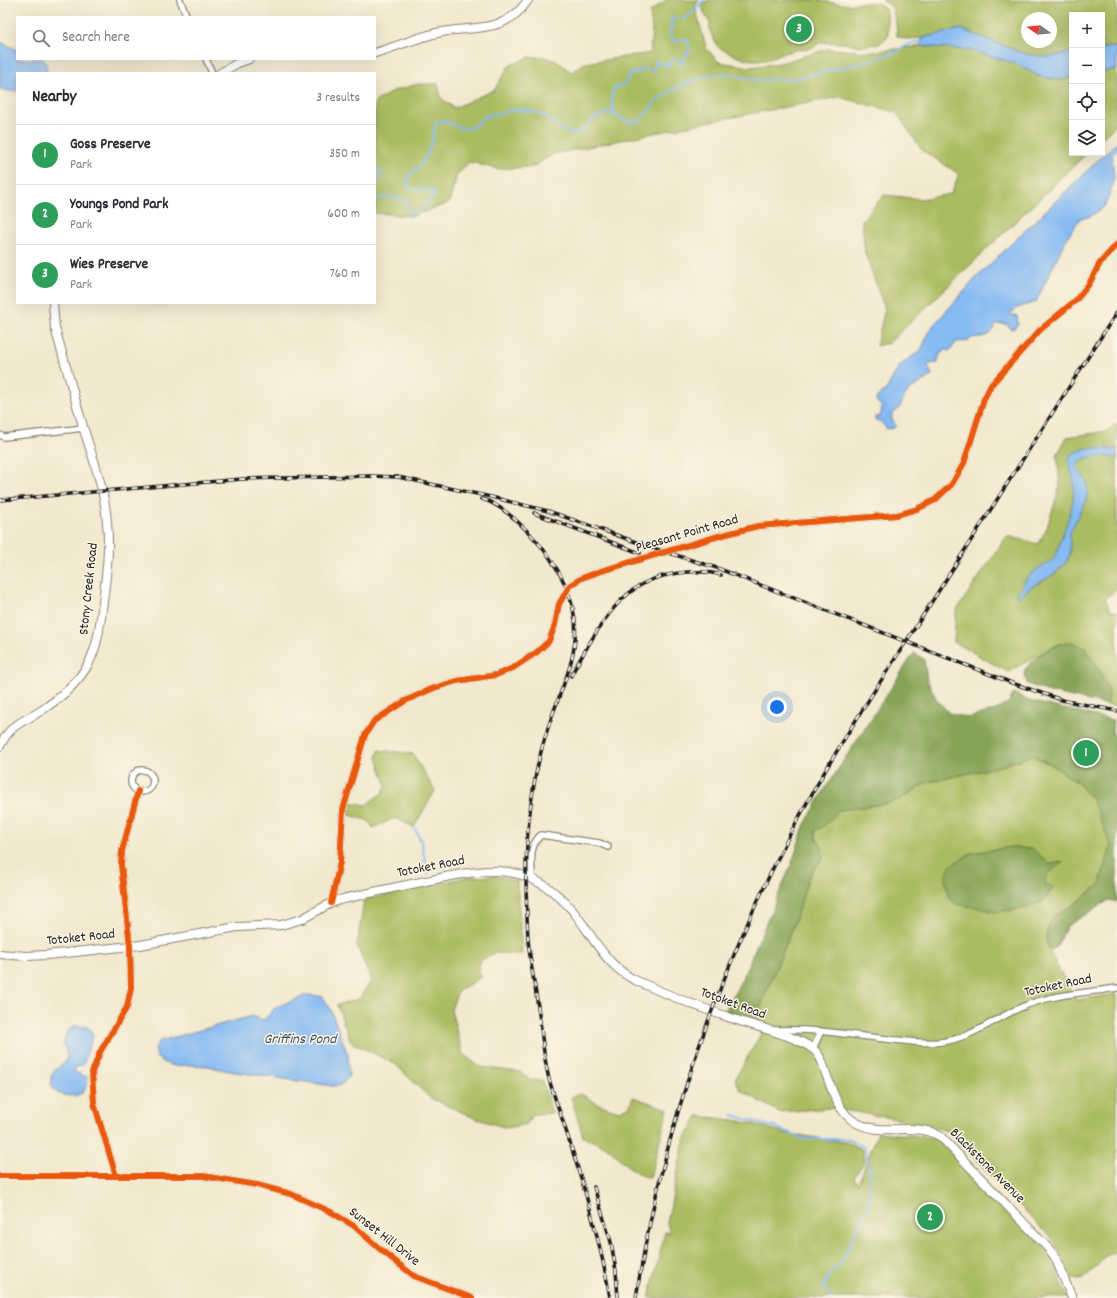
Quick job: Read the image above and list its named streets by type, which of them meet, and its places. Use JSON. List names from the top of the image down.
{
  "streets": {
    "main road": ["Stony Creek Road", "Totoket Road", "Blackstone Avenue"],
    "street": ["Pleasant Point Road", "Sunset Hill Drive"]
  },
  "crossings": [
    ["Pleasant Point Road", "Totoket Road"]
  ],
  "water": ["Griffins Pond"],
  "north": "left",
  "page": {
    "map_buttons": ["+", "−"],
    "pins": ["3", "1", "2"],
    "search": "Search here",
    "heading": ["Nearby", "3 results"],
    "list": [
      {
        "mark": "1",
        "name": "Goss Preserve",
        "note": "Park",
        "value": "350 m"
      },
      {
        "mark": "2",
        "name": "Youngs Pond Park",
        "note": "Park",
        "value": "600 m"
      },
      {
        "mark": "3",
        "name": "Wies Preserve",
        "note": "Park",
        "value": "760 m"
      }
    ]
  }
}
